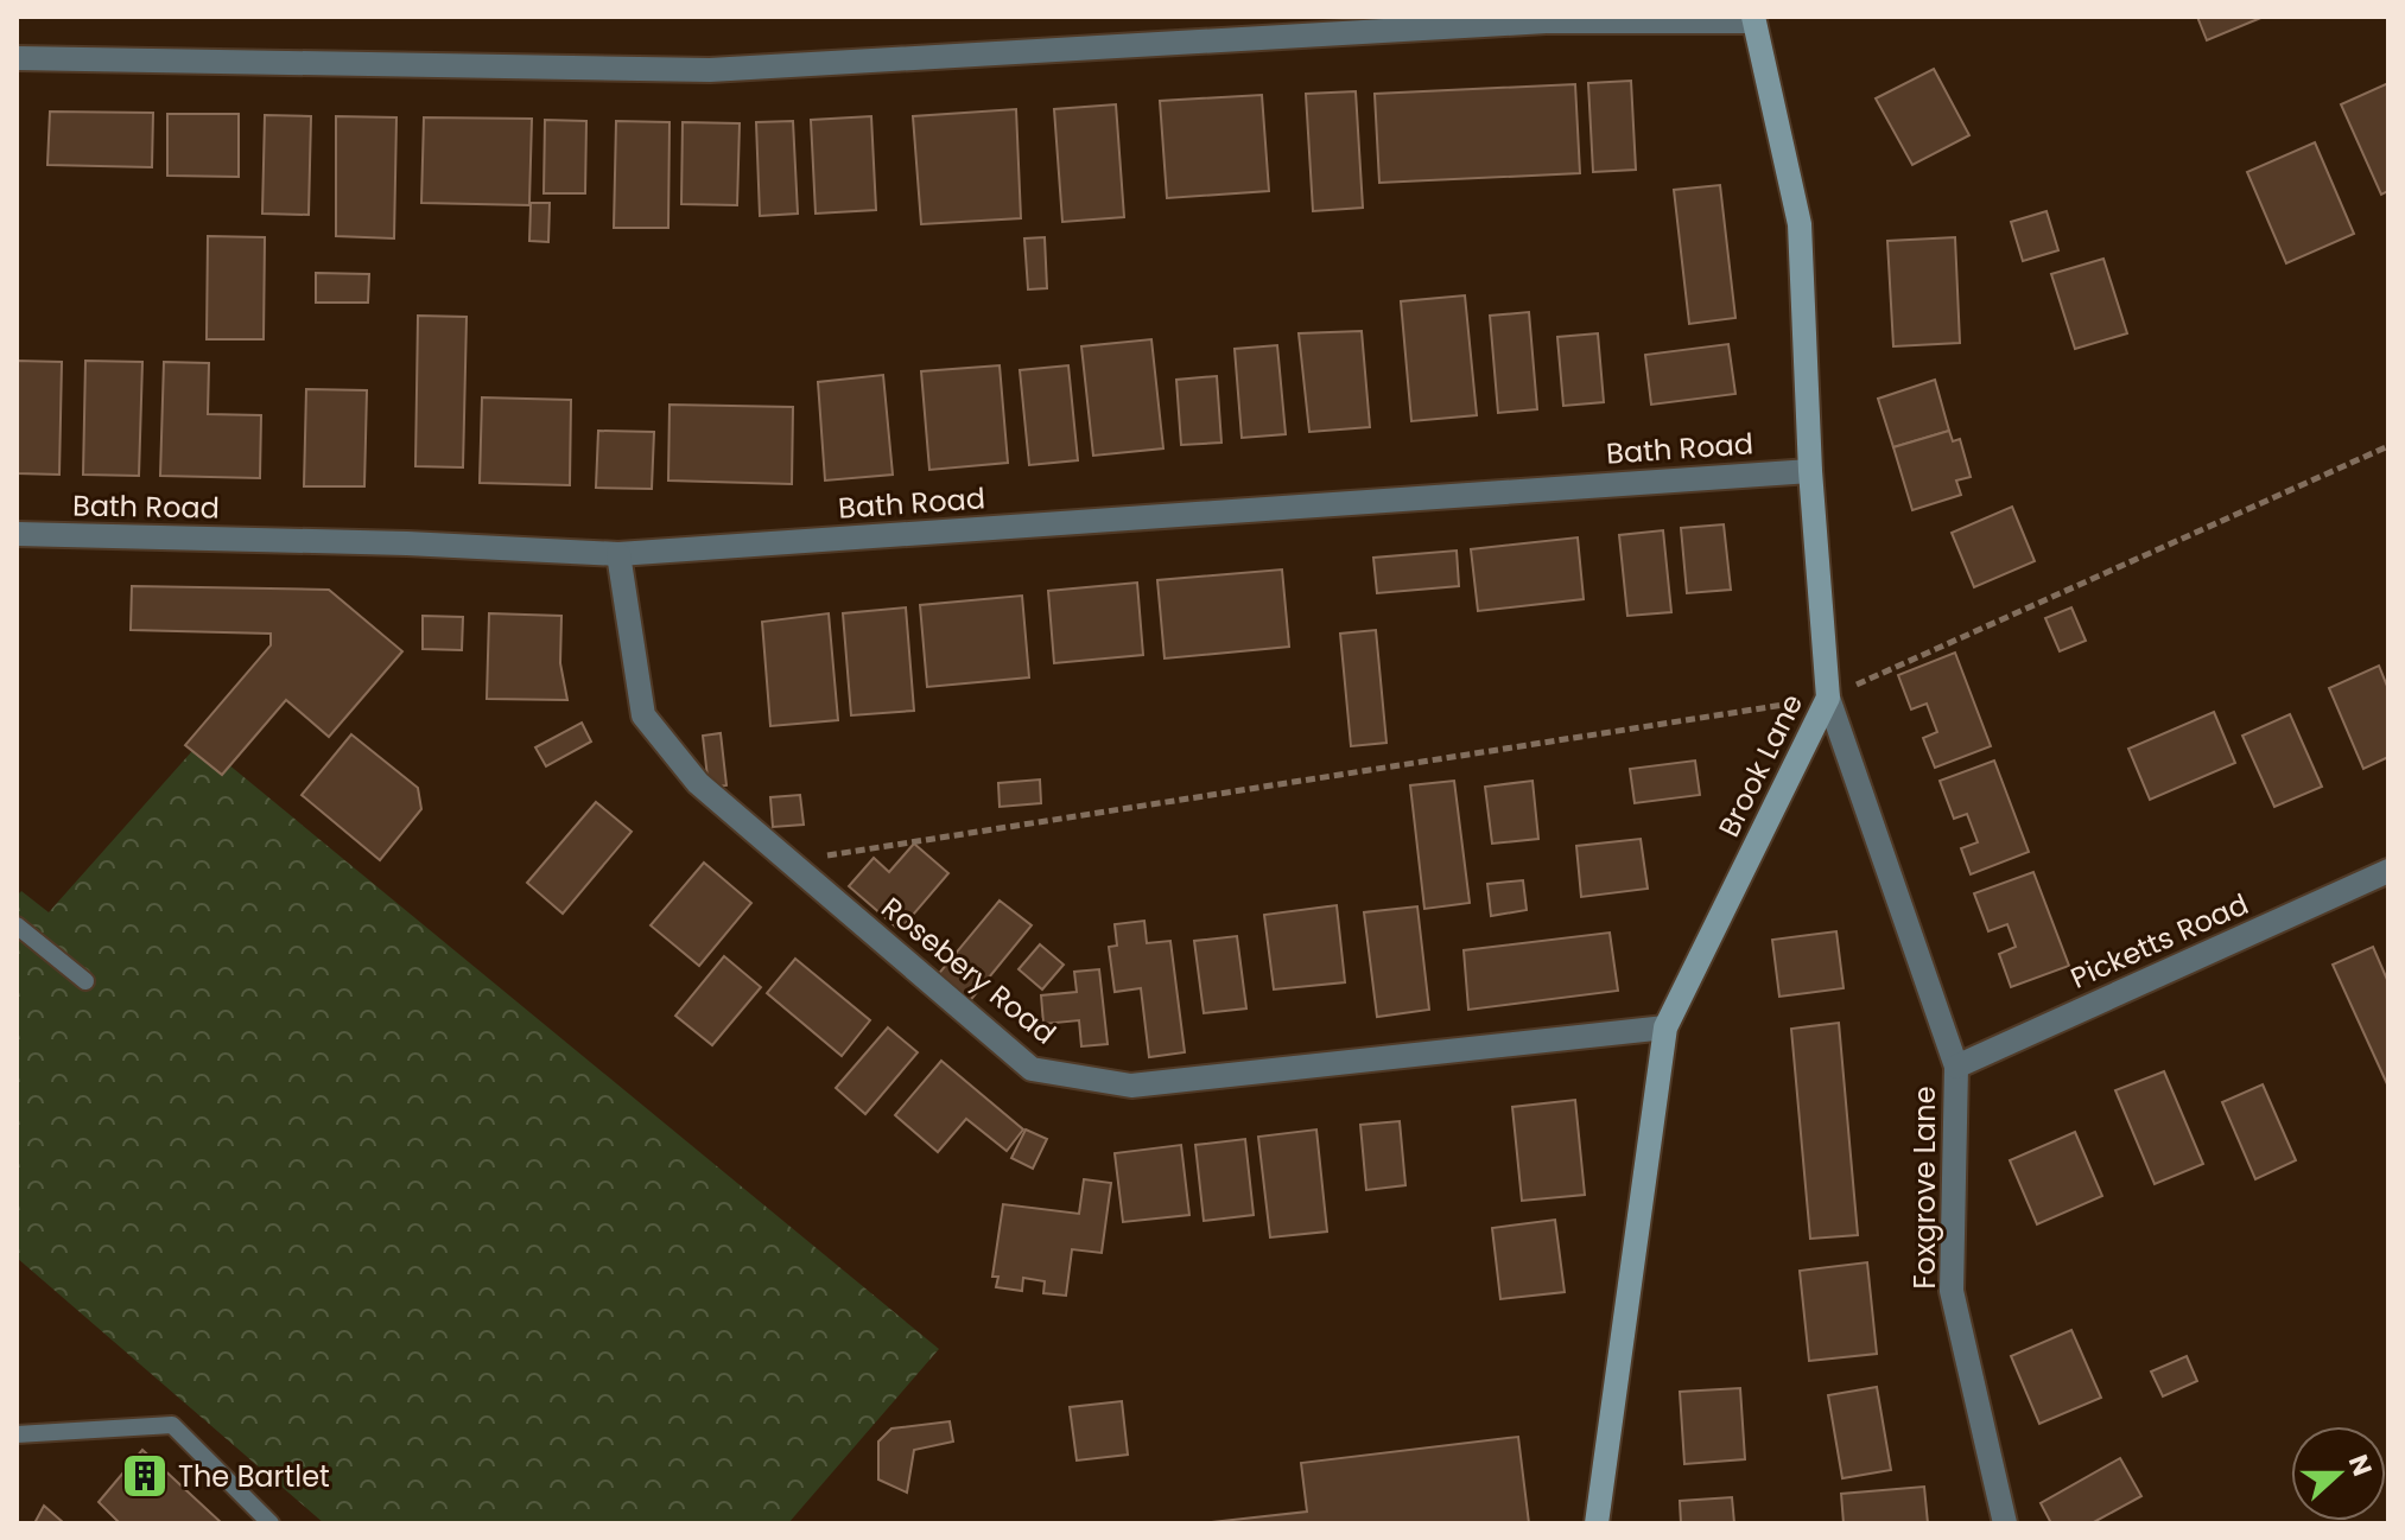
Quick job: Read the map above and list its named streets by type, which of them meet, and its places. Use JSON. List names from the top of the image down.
{
  "streets": {
    "street": [
      "Bath Road",
      "Brook Lane",
      "Picketts Road",
      "Rosebery Road",
      "Foxgrove Lane"
    ]
  },
  "crossings": [
    ["Bath Road", "Brook Lane"],
    ["Bath Road", "Rosebery Road"],
    ["Brook Lane", "Rosebery Road"],
    ["Brook Lane", "Foxgrove Lane"],
    ["Picketts Road", "Foxgrove Lane"]
  ],
  "places": {
    "building": ["The Bartlet"]
  },
  "north": "right"
}
